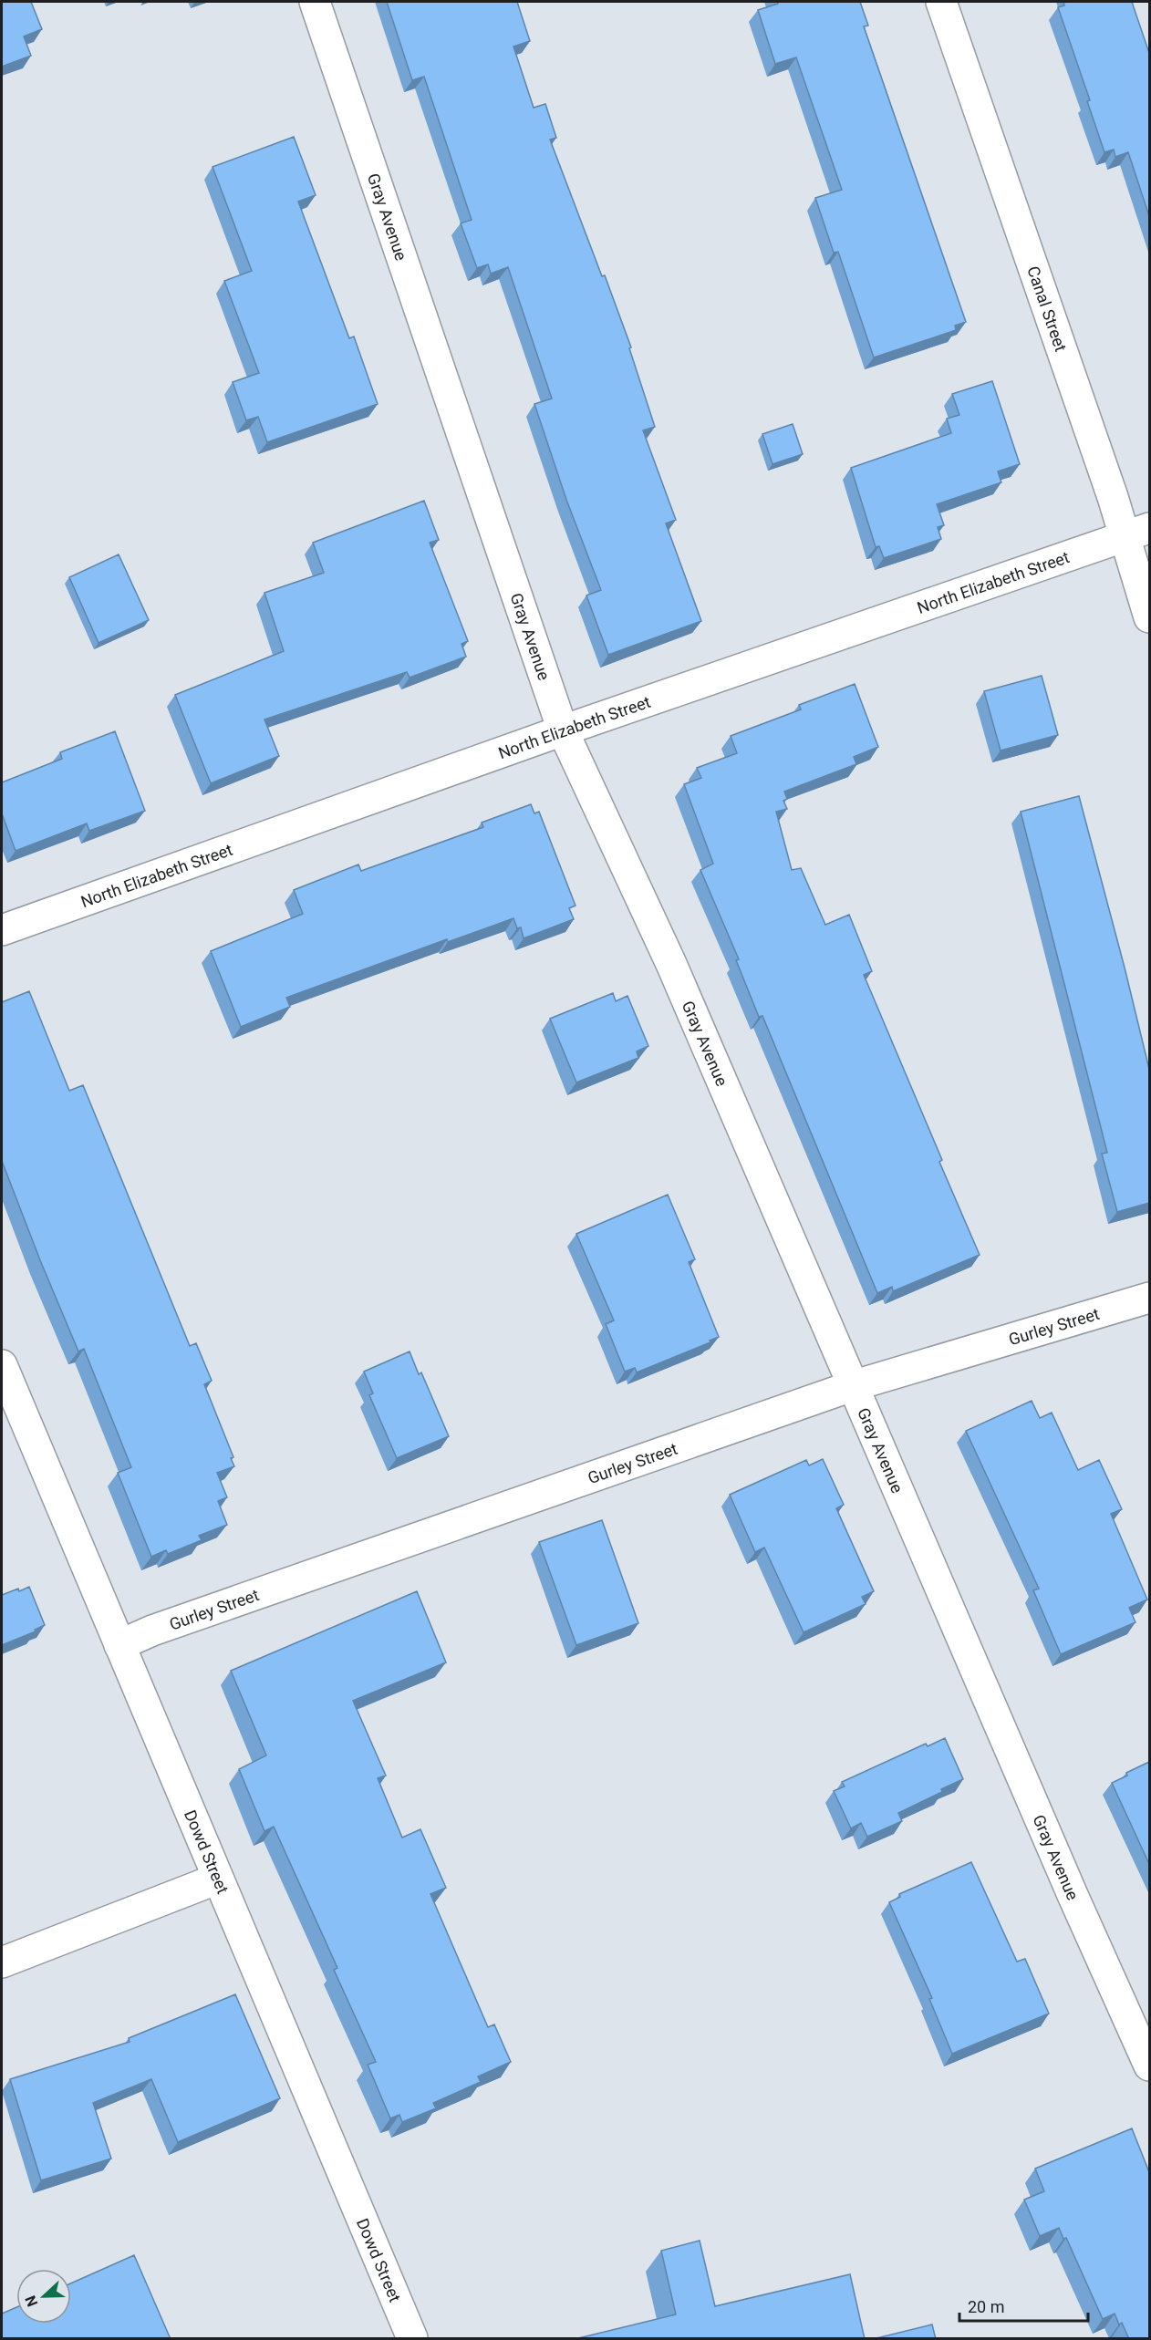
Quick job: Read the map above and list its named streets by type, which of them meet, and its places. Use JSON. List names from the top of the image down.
{
  "streets": {
    "street": [
      "Gray Avenue",
      "Canal Street",
      "North Elizabeth Street",
      "Gurley Street",
      "Dowd Street"
    ]
  },
  "crossings": [
    ["Gray Avenue", "North Elizabeth Street"],
    ["Gray Avenue", "Gurley Street"],
    ["Canal Street", "North Elizabeth Street"],
    ["Gurley Street", "Dowd Street"]
  ],
  "scale_bar": "20 m",
  "north": "left"
}
